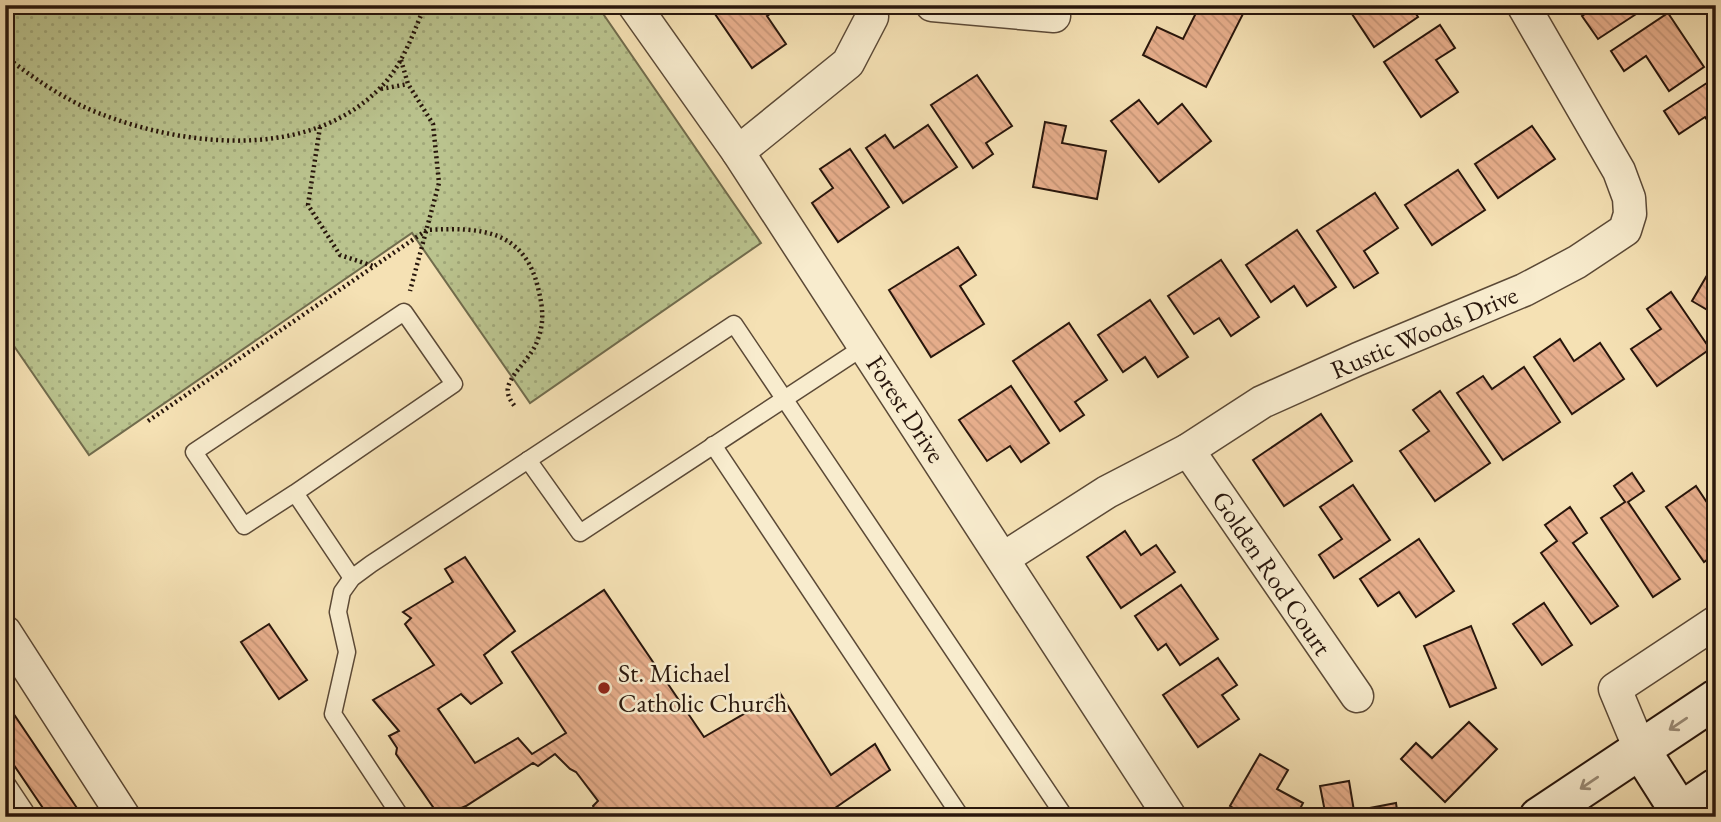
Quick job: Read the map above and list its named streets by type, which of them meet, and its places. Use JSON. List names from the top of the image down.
{
  "streets": {
    "street": ["Rustic Woods Drive", "Forest Drive", "Golden Rod Court"]
  },
  "crossings": [
    ["Rustic Woods Drive", "Forest Drive"],
    ["Rustic Woods Drive", "Golden Rod Court"]
  ],
  "places": ["St. Michael Catholic Church"]
}
